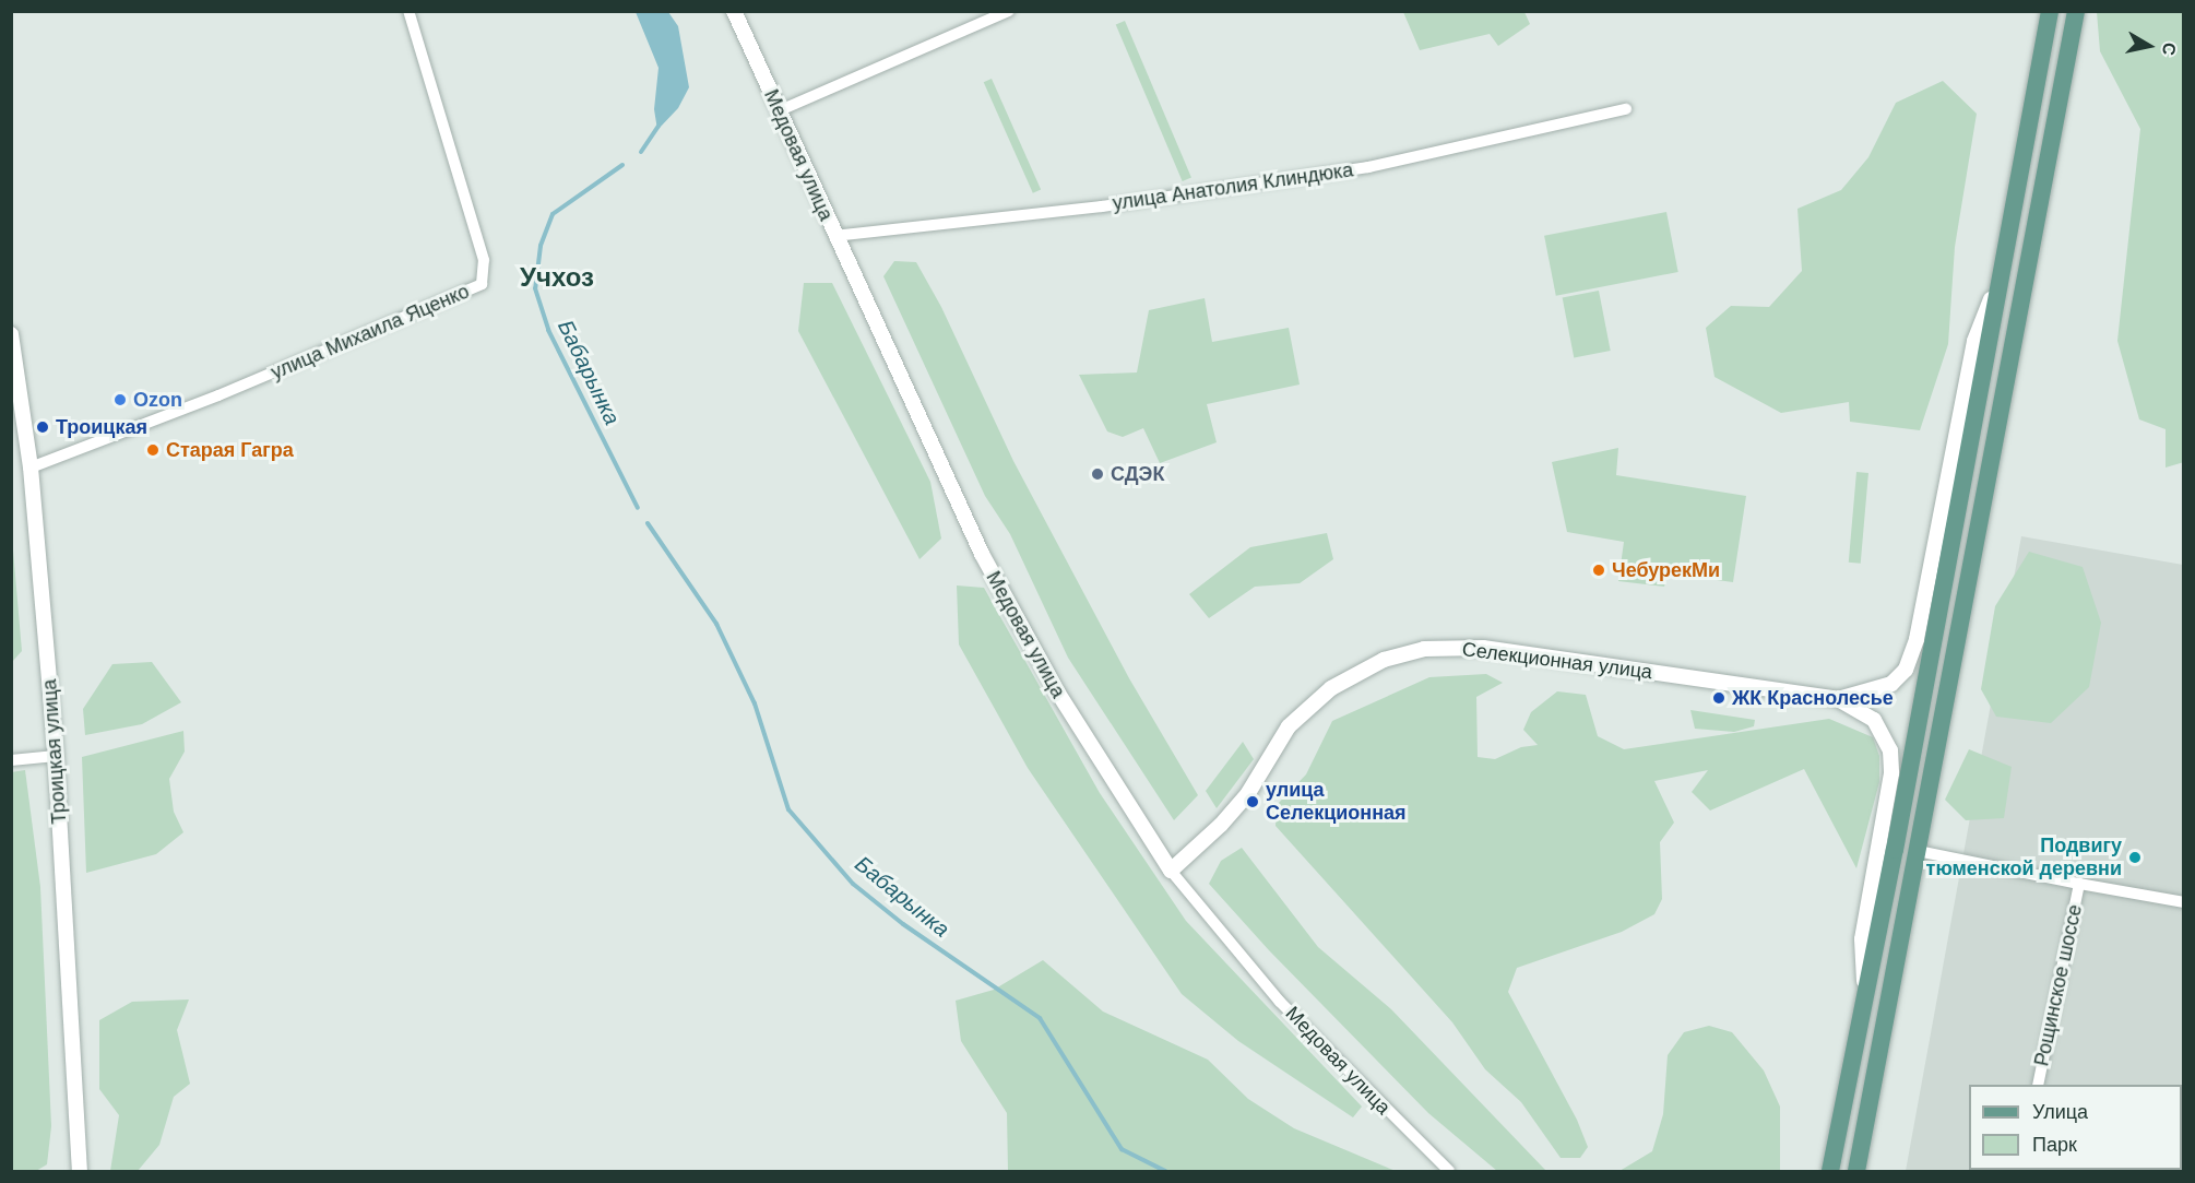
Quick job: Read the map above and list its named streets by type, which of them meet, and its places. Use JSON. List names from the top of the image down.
{
  "streets": {
    "street": [
      "Медовая улица",
      "улица Анатолия Клиндюка",
      "улица Михаила Яценко",
      "Селекционная улица",
      "Троицкая улица",
      "Рощинское шоссе"
    ]
  },
  "crossings": [
    ["Медовая улица", "улица Анатолия Клиндюка"],
    ["Медовая улица", "Селекционная улица"],
    ["улица Михаила Яценко", "Троицкая улица"]
  ],
  "districts": ["Учхоз"],
  "water": ["Бабарынка"],
  "places": [
    "Ozon",
    "Троицкая",
    "Старая Гагра",
    "СДЭК",
    "ЧебурекМи",
    "ЖК Краснолесье",
    "улица Селекционная",
    "Подвигу тюменской деревни"
  ],
  "legend": ["Улица", "Парк"],
  "north": "right"
}
